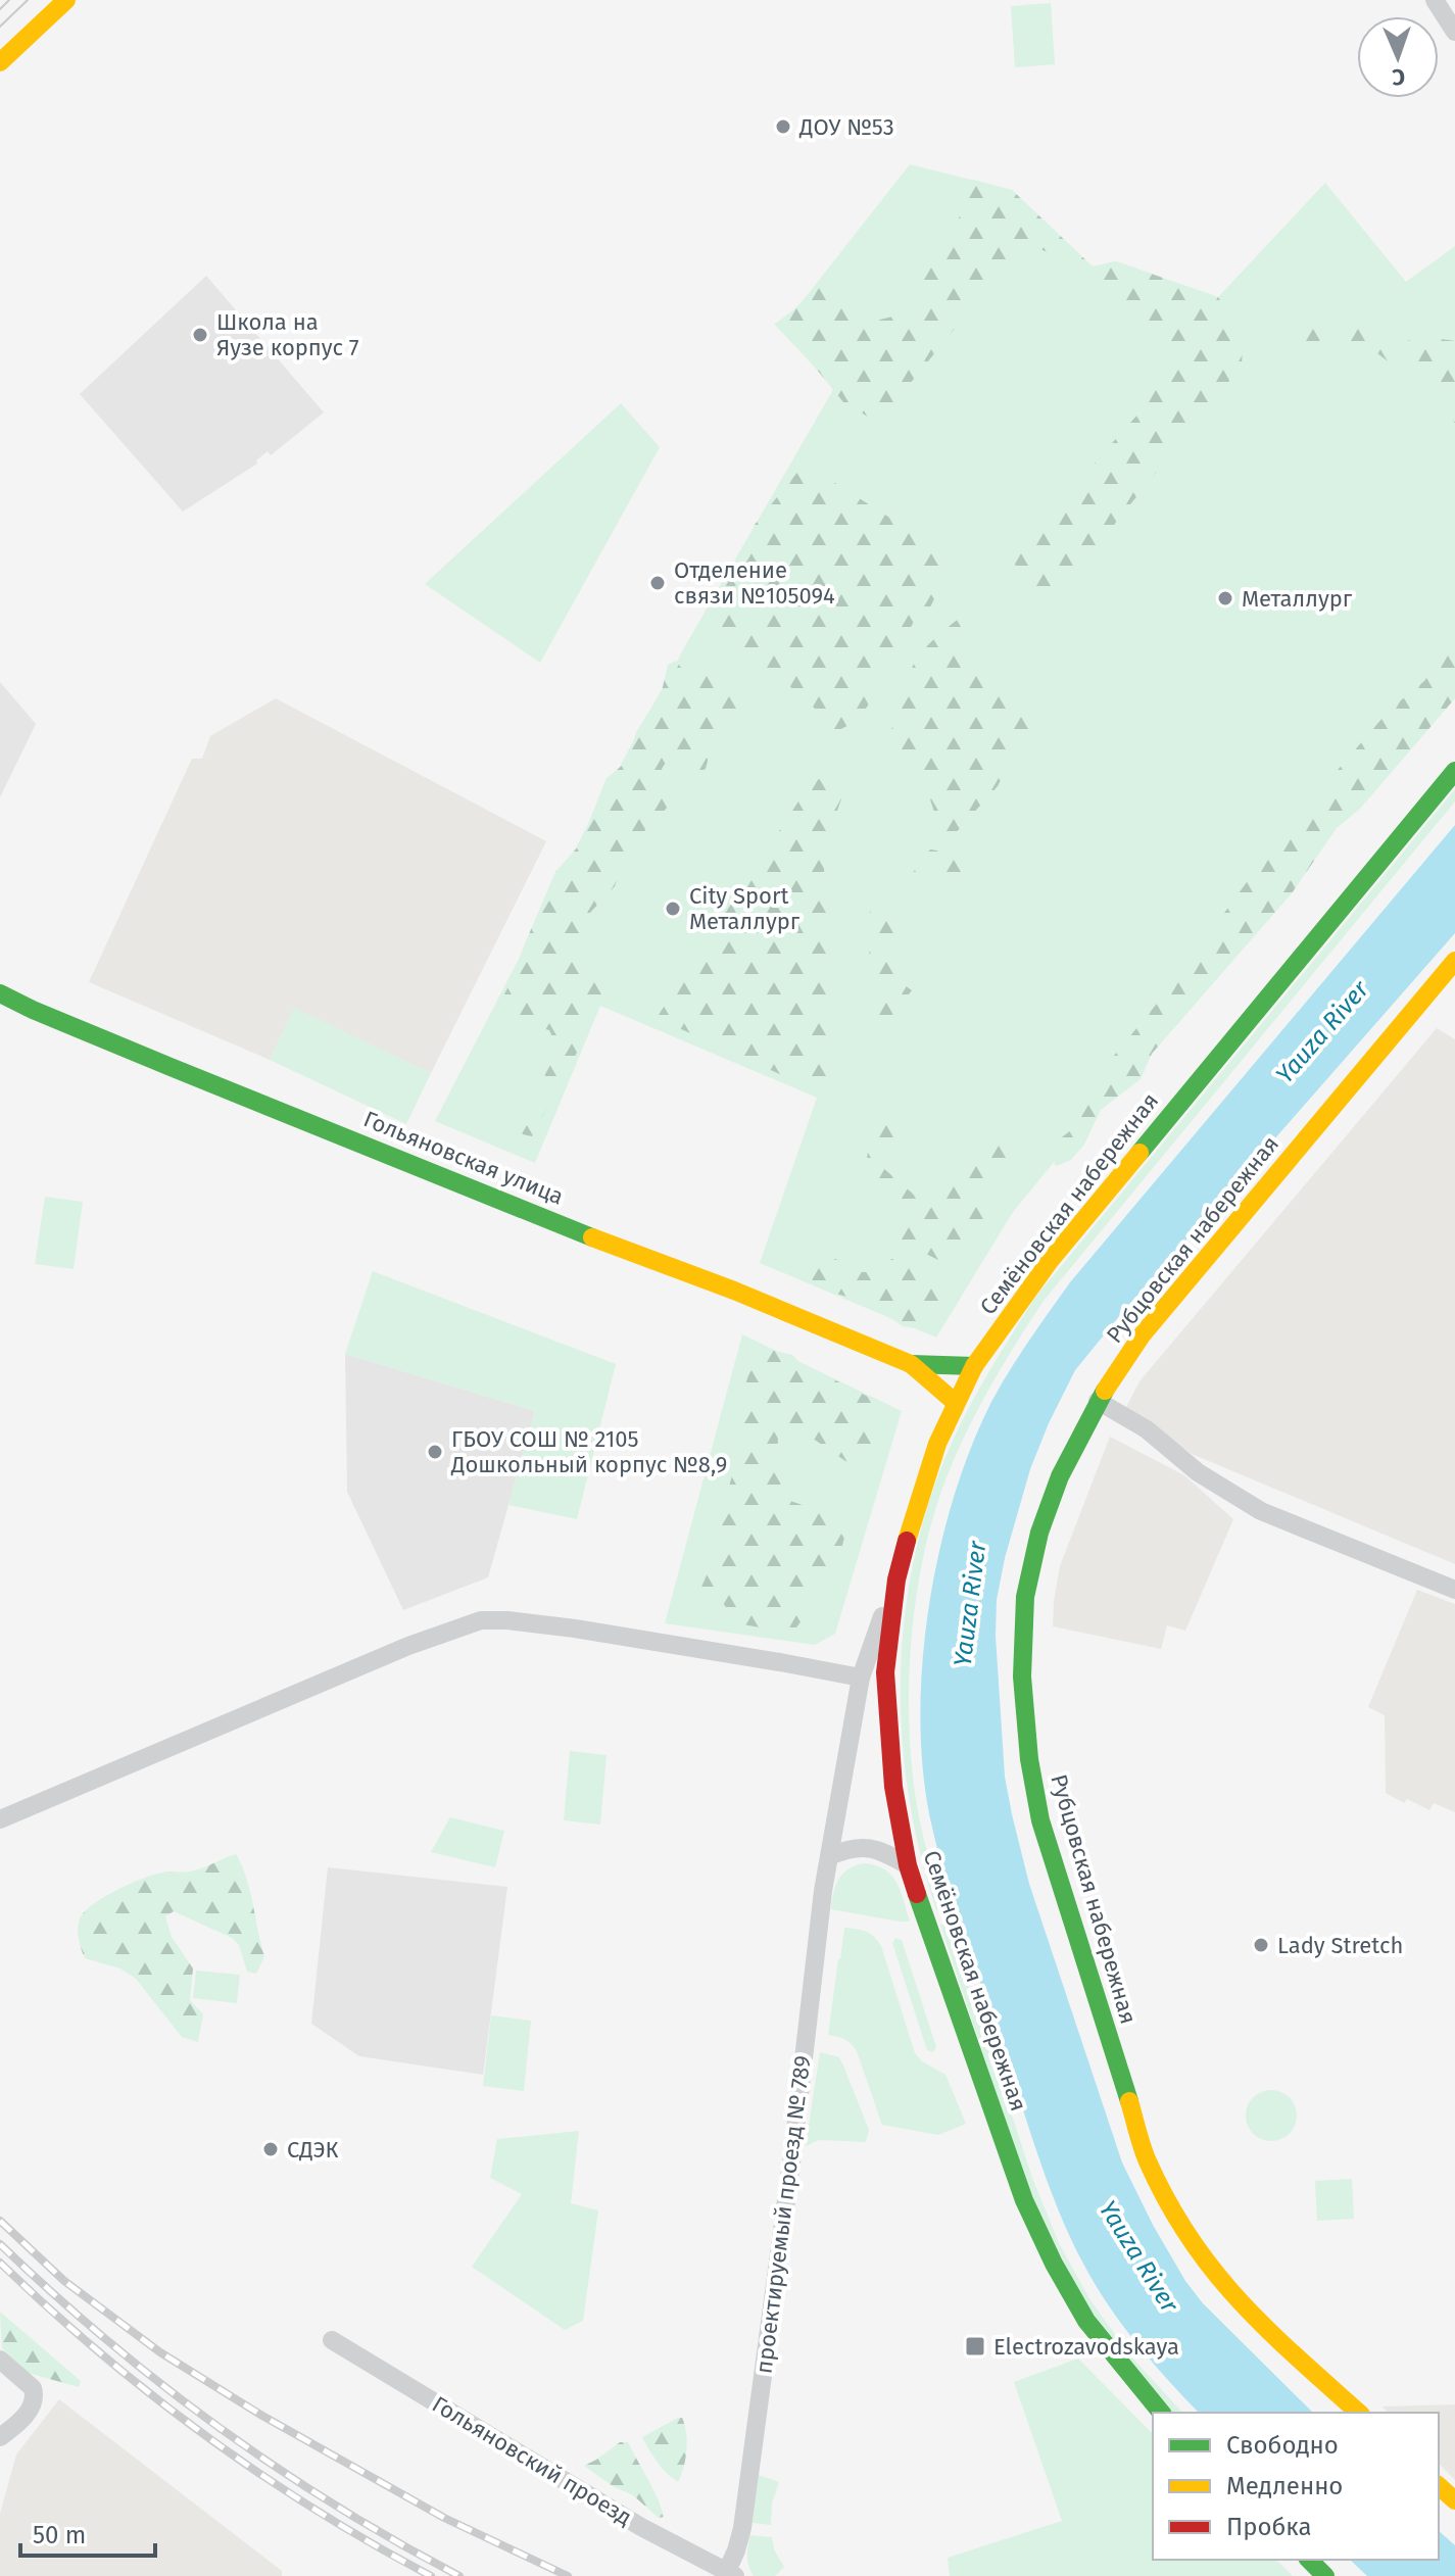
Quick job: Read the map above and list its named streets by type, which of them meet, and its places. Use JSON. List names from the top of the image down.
{
  "streets": {
    "main road": ["Гольяновская улица", "Семёновская набережная", "Рубцовская набережная"],
    "street": ["проектируемый проезд № 789", "Гольяновский проезд"]
  },
  "crossings": [
    ["Гольяновская улица", "Семёновская набережная"],
    ["Семёновская набережная", "проектируемый проезд № 789"],
    ["проектируемый проезд № 789", "Гольяновский проезд"]
  ],
  "water": ["Yauza River"],
  "places": {
    "other": [
      "ДОУ №53",
      "Школа на Яузе корпус 7",
      "Отделение связи №105094",
      "Металлург",
      "City Sport Металлург",
      "ГБОУ СОШ № 2105 Дошкольный корпус №8,9",
      "Lady Stretch",
      "СДЭК"
    ],
    "transit": ["Electrozavodskaya"]
  },
  "legend": ["Свободно", "Медленно", "Пробка"],
  "scale_bar": "50 m",
  "north": "bottom"
}
